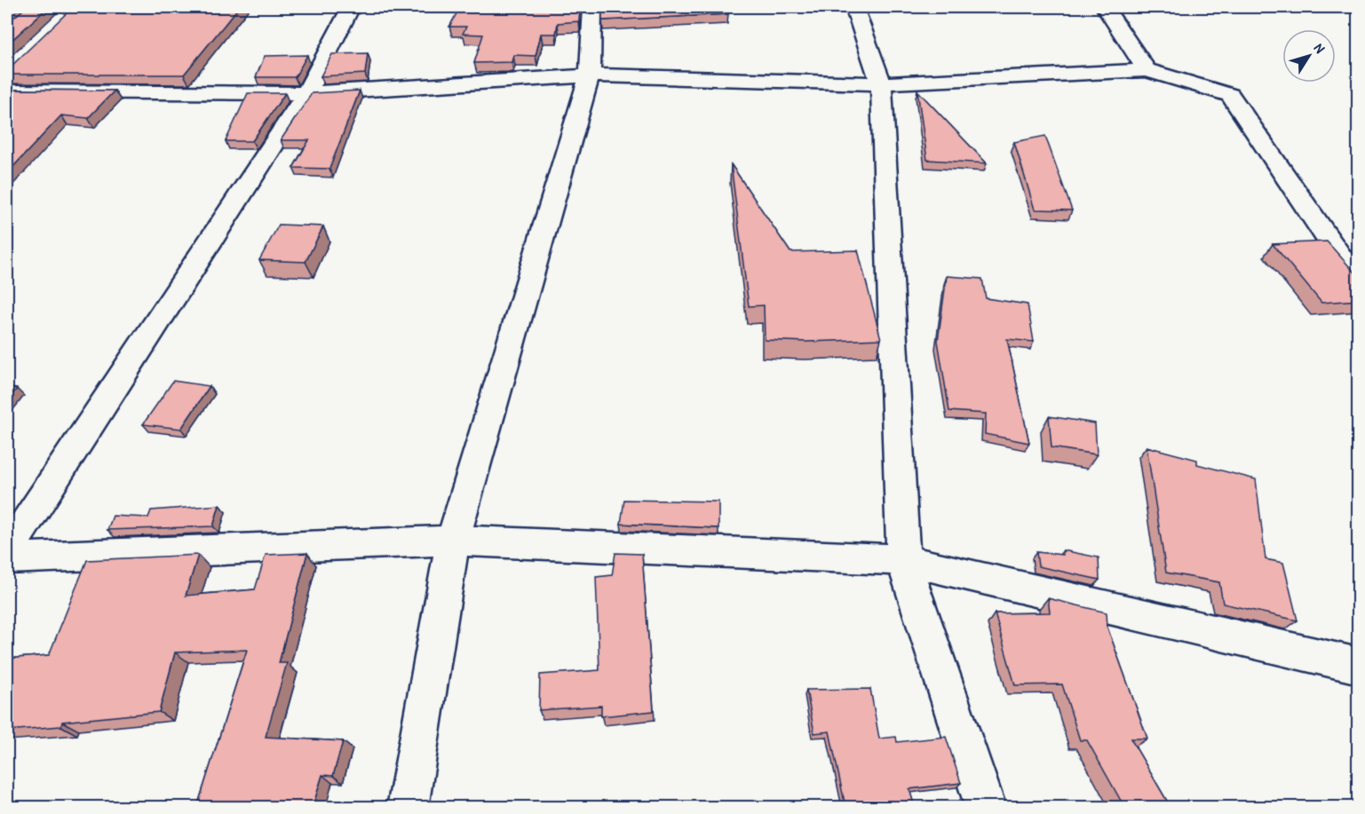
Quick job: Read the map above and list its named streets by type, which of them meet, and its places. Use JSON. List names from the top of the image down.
{
  "north": "top right"
}
